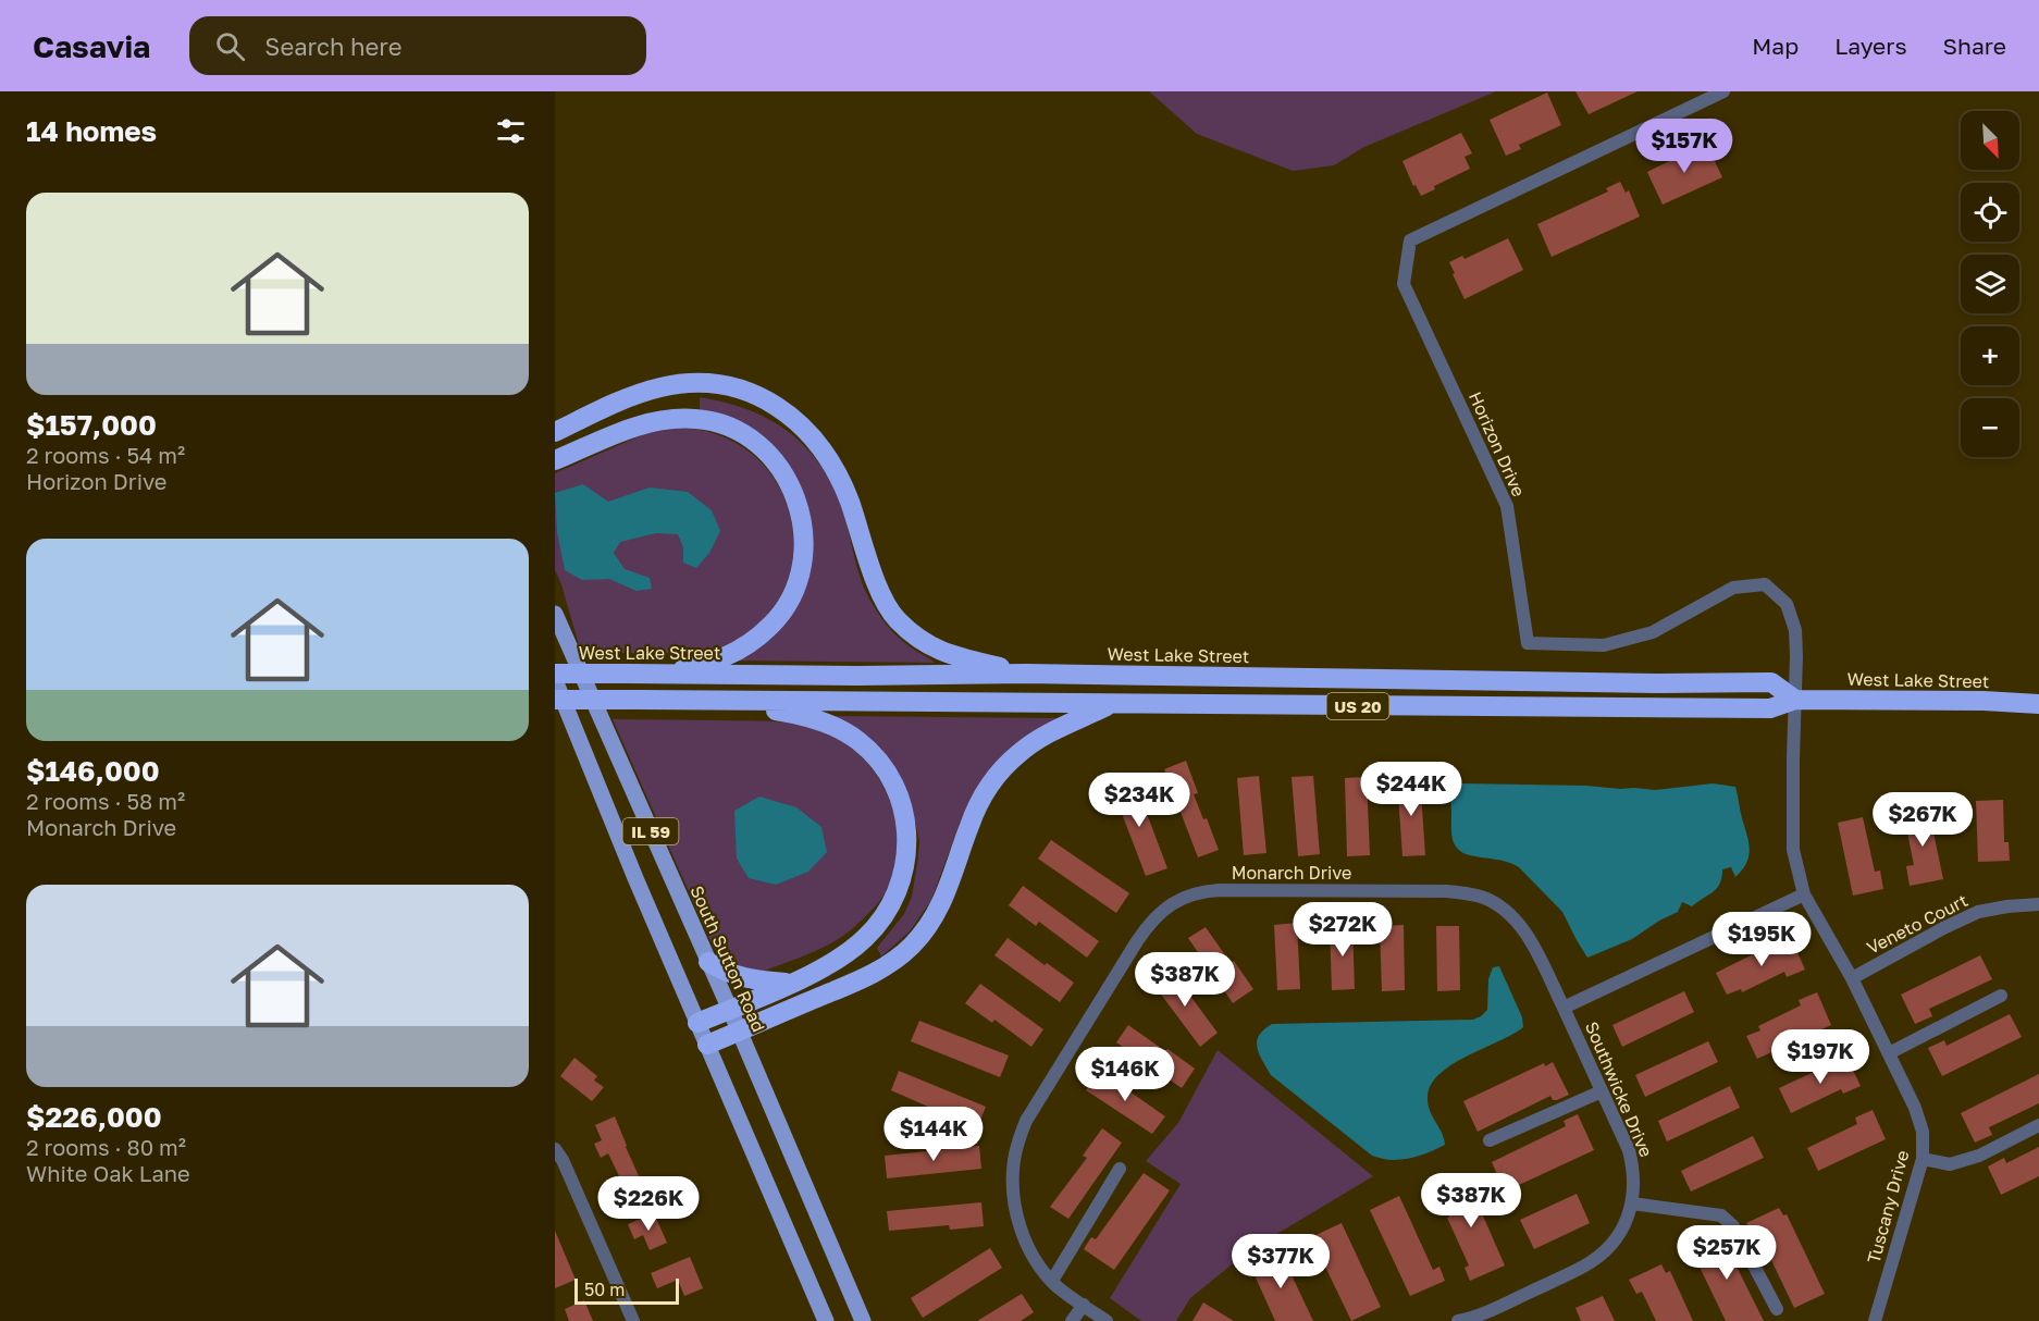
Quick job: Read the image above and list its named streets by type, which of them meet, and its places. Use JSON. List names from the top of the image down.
{
  "streets": {
    "highway": ["West Lake Street", "US 20"],
    "main road": ["IL 59", "South Sutton Road"],
    "street": [
      "Horizon Drive",
      "Monarch Drive",
      "Veneto Court",
      "Southwicke Drive",
      "Tuscany Drive"
    ]
  },
  "crossings": [
    ["Horizon Drive", "West Lake Street"],
    ["Horizon Drive", "Tuscany Drive"],
    ["West Lake Street", "Tuscany Drive"],
    ["Monarch Drive", "Southwicke Drive"],
    ["Veneto Court", "Tuscany Drive"]
  ],
  "scale_bar": "50 m",
  "north": "bottom right",
  "page": {
    "header": "Casavia",
    "search": "Search here",
    "nav": ["Map", "Layers", "Share"],
    "heading": "14 homes",
    "map_buttons": ["+", "−"],
    "price": [
      "$157K",
      "$244K",
      "$234K",
      "$267K",
      "$272K",
      "$195K",
      "$387K",
      "$197K",
      "$146K",
      "$144K",
      "$387K",
      "$226K",
      "$257K",
      "$377K"
    ],
    "list": [
      {
        "name": "$157,000",
        "note": "2 rooms · 54 m² · Horizon Drive"
      },
      {
        "name": "$146,000",
        "note": "2 rooms · 58 m² · Monarch Drive"
      },
      {
        "name": "$226,000",
        "note": "2 rooms · 80 m² · White Oak Lane"
      }
    ],
    "scale": "50 m"
  }
}
